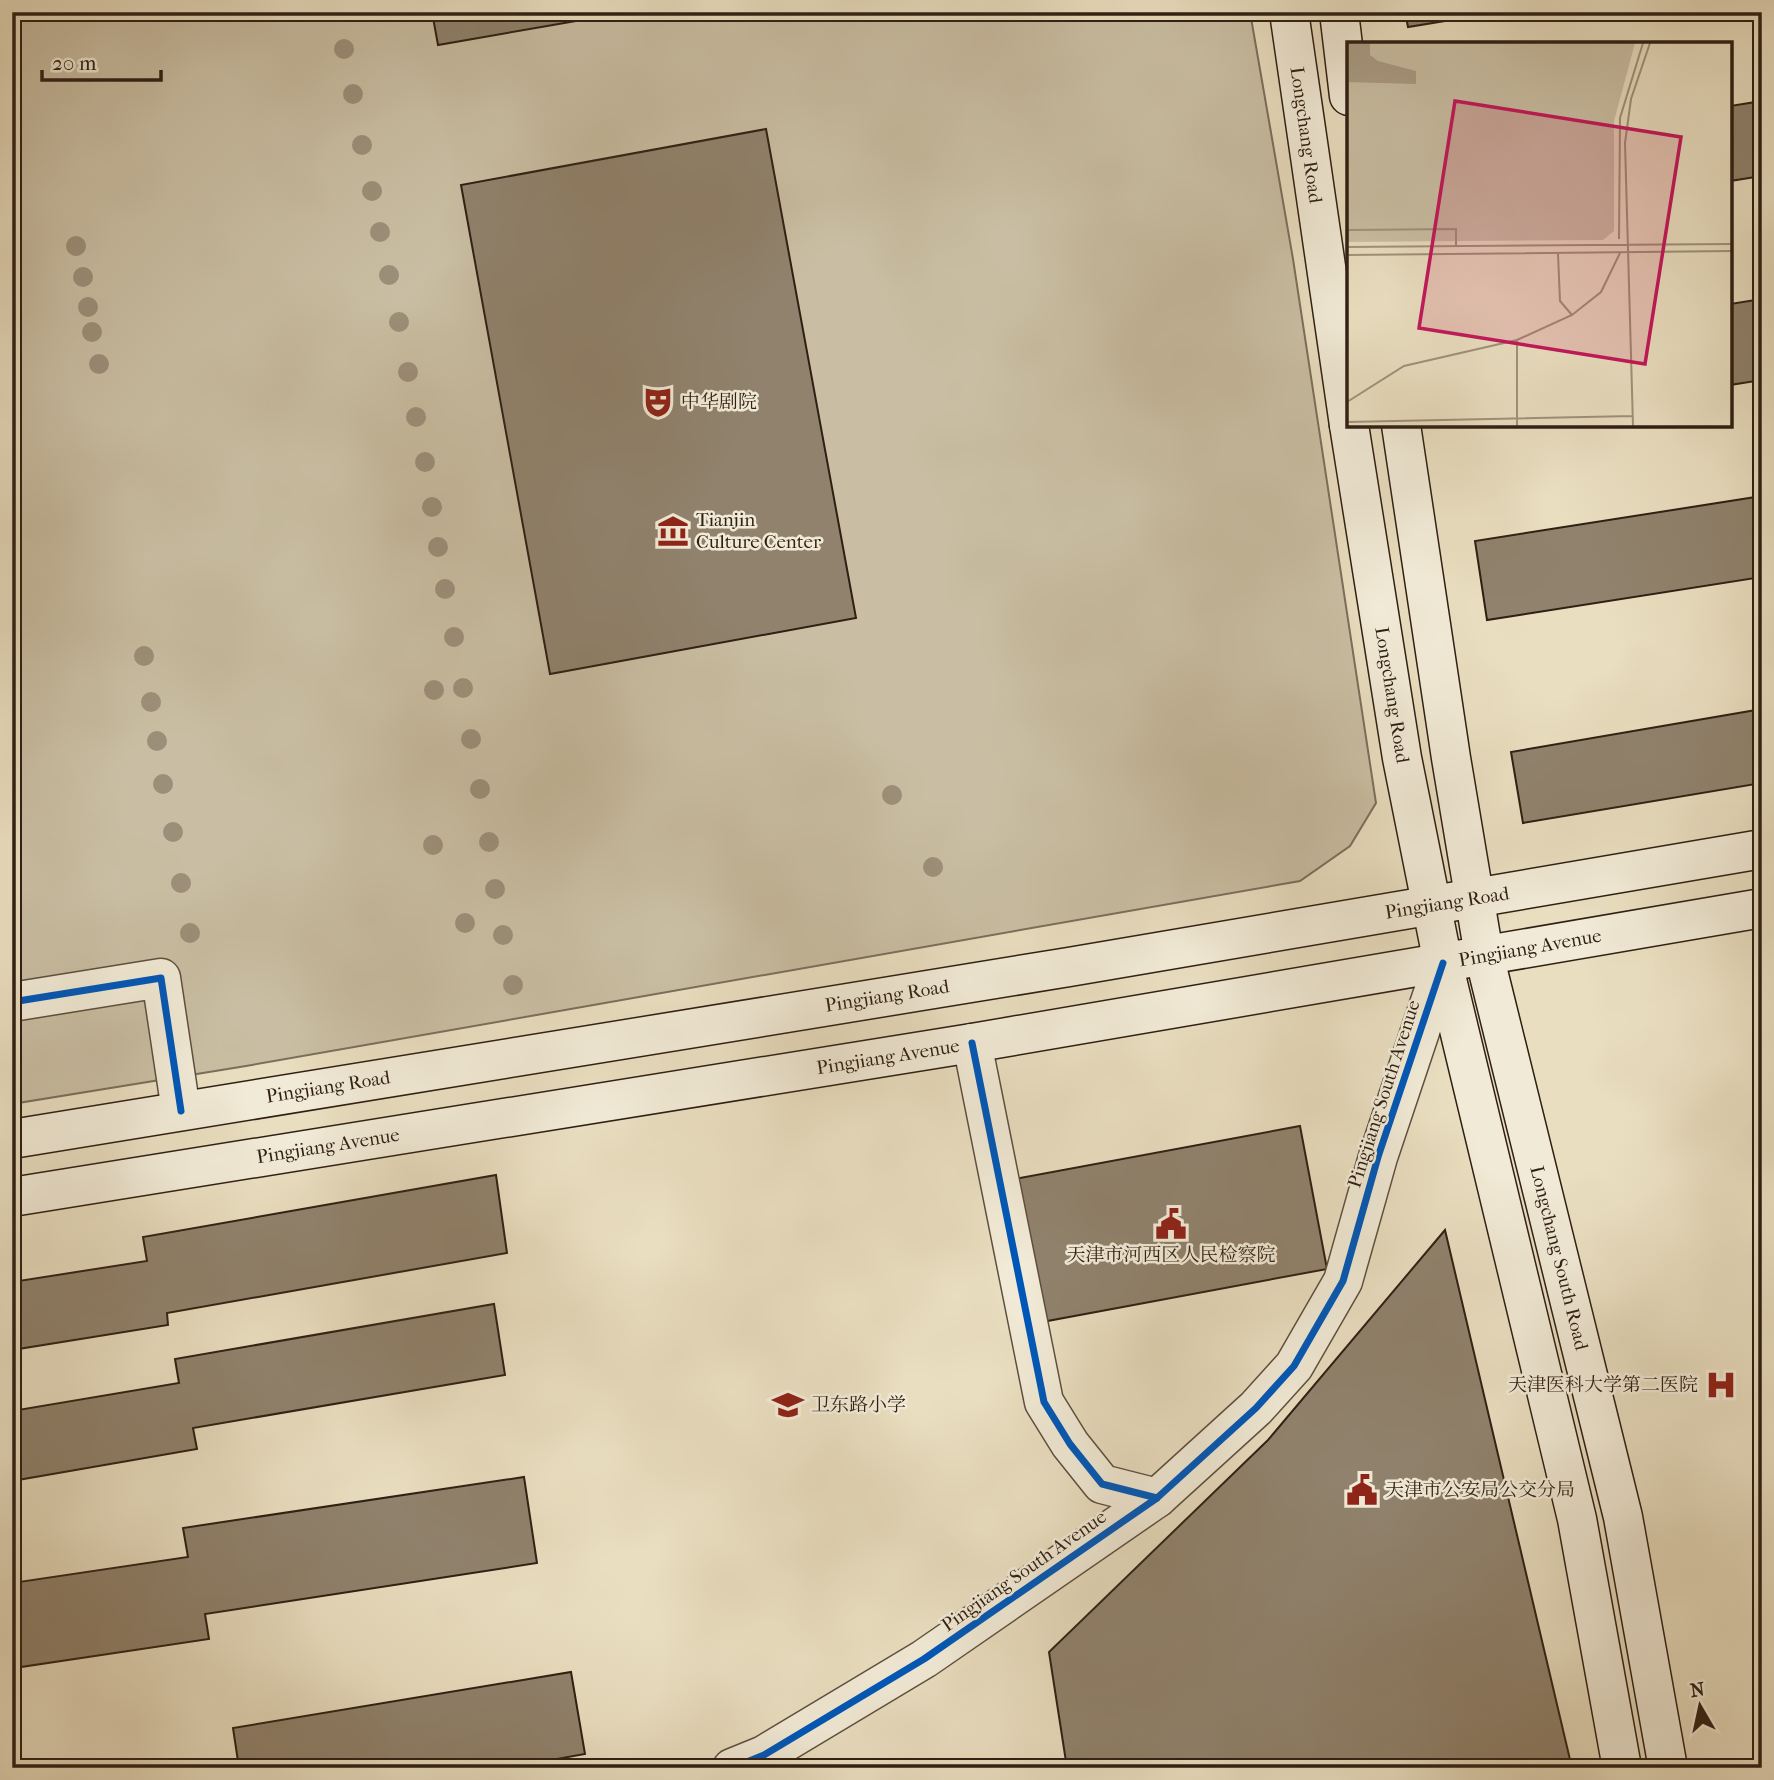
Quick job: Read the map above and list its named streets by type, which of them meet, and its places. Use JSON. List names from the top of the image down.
{
  "streets": {
    "main road": [
      "Longchang Road",
      "Pingjiang Road",
      "Pingjiang Avenue",
      "Pingjiang South Avenue",
      "Longchang South Road"
    ]
  },
  "crossings": [
    ["Longchang Road", "Pingjiang Road"],
    ["Longchang Road", "Pingjiang Avenue"],
    ["Longchang Road", "Pingjiang South Avenue"],
    ["Pingjiang Avenue", "Pingjiang South Avenue"],
    ["Pingjiang Avenue", "Longchang South Road"]
  ],
  "places": {
    "theatre": ["中华剧院"],
    "museum": ["Tianjin Culture Center"],
    "public building": ["天津市河西区人民检察院", "天津市公安局公交分局"],
    "hospital": ["天津医科大学第二医院"],
    "school or university": ["卫东路小学"]
  },
  "scale_bar": "20 m",
  "north": "top"
}
